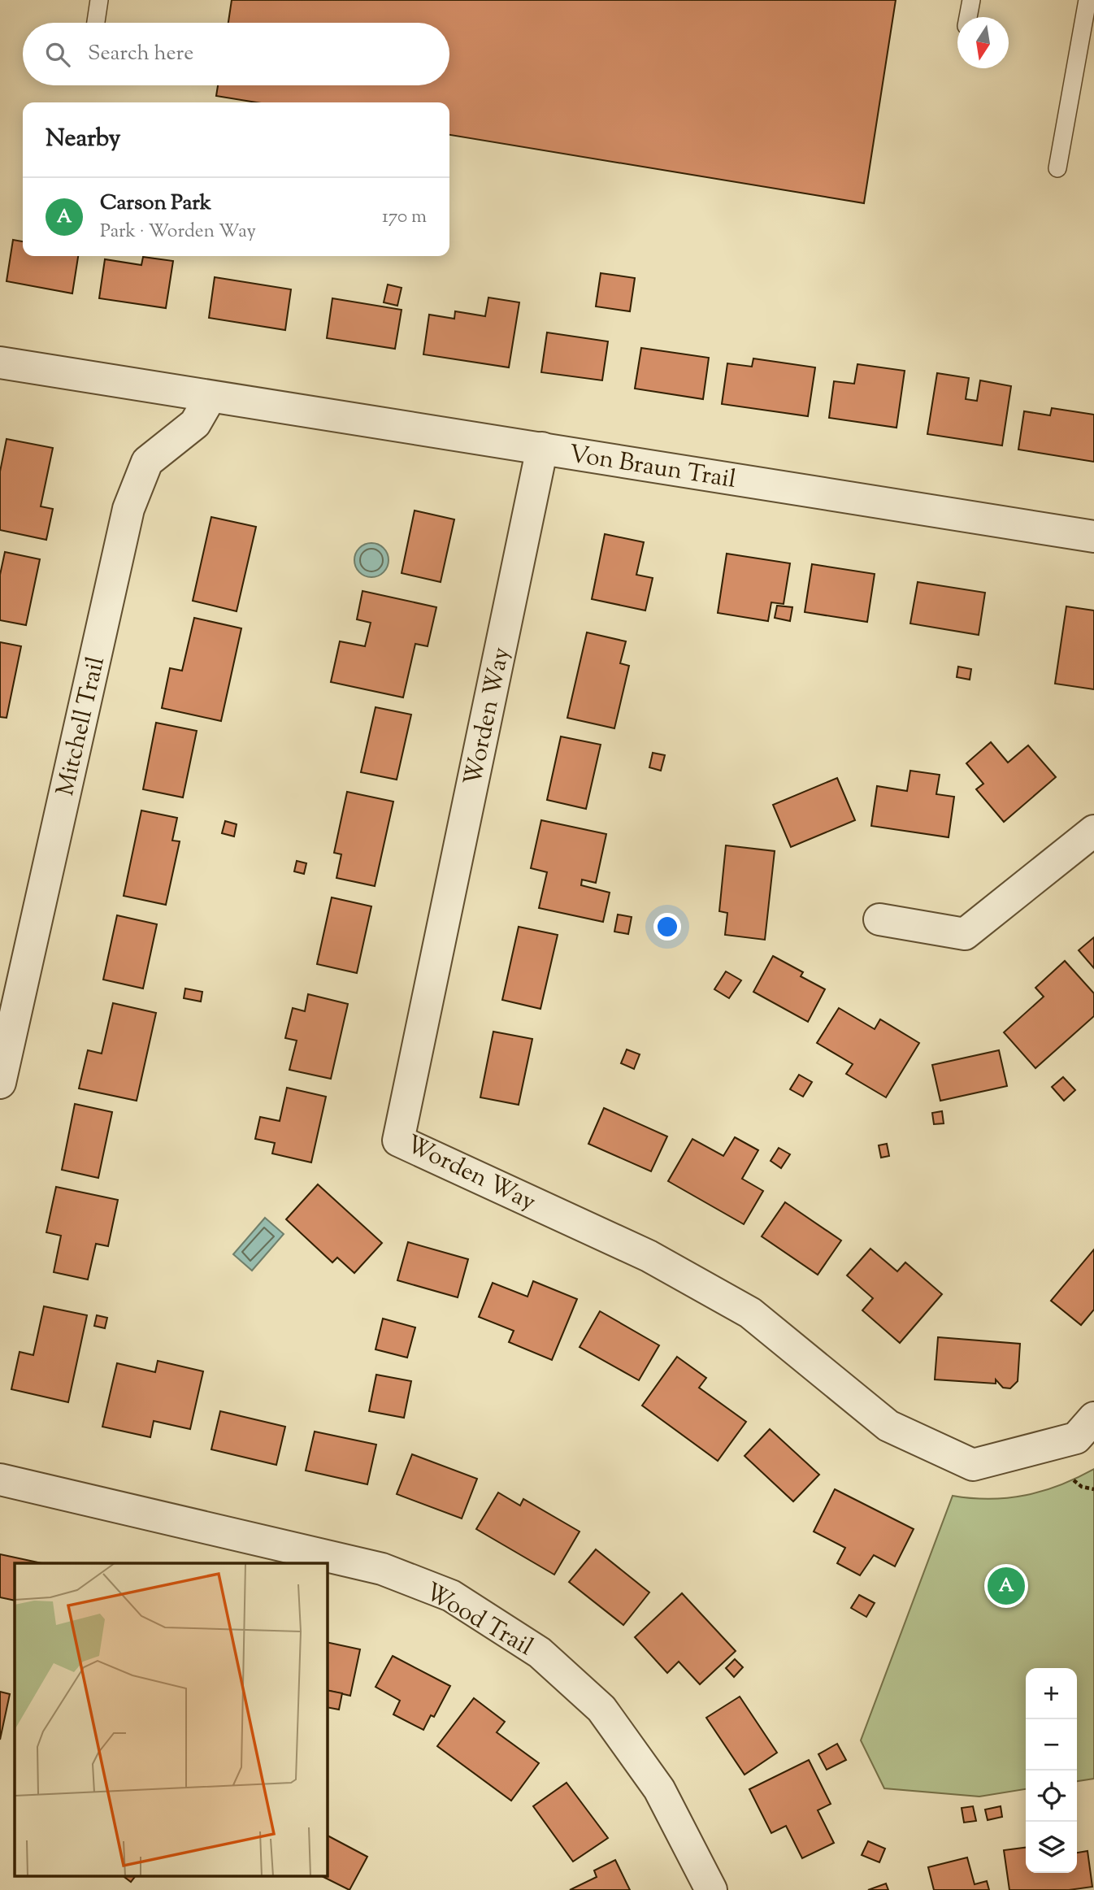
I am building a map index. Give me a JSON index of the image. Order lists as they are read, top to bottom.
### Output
{
  "streets": {
    "street": [
      "Von Braun Trail",
      "Worden Way",
      "Mitchell Trail",
      "Wood Trail"
    ]
  },
  "crossings": [
    ["Von Braun Trail", "Worden Way"],
    ["Von Braun Trail", "Mitchell Trail"]
  ],
  "north": "bottom",
  "page": {
    "search": "Search here",
    "heading": "Nearby",
    "list": [
      {
        "mark": "A",
        "name": "Carson Park",
        "note": "Park · Worden Way",
        "value": "170 m"
      }
    ],
    "pins": "A",
    "map_buttons": ["+", "−"]
  }
}
